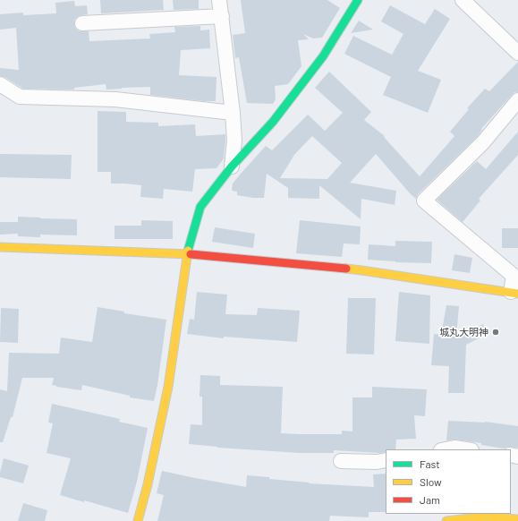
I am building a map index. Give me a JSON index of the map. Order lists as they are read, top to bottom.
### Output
{
  "places": ["城丸大明神"],
  "legend": ["Fast", "Slow", "Jam"]
}
